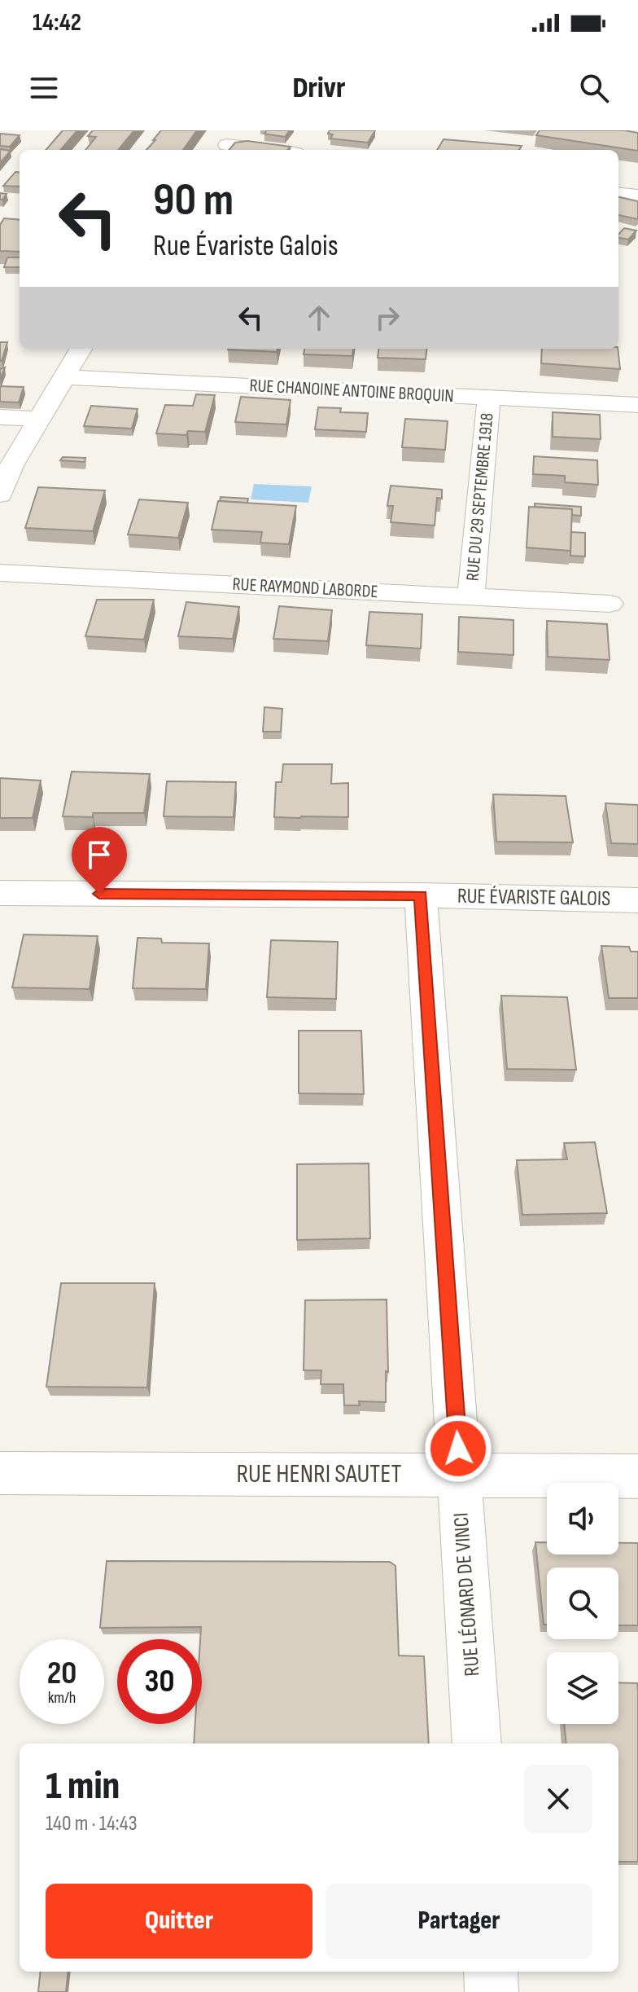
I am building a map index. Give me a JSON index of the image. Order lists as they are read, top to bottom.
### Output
{
  "streets": {
    "street": [
      "RUE CHANOINE ANTOINE BROQUIN",
      "RUE DU 29 SEPTEMBRE 1918",
      "RUE RAYMOND LABORDE",
      "RUE ÉVARISTE GALOIS",
      "RUE HENRI SAUTET",
      "RUE LÉONARD DE VINCI"
    ]
  },
  "crossings": [
    ["RUE CHANOINE ANTOINE BROQUIN", "RUE DU 29 SEPTEMBRE 1918"],
    ["RUE DU 29 SEPTEMBRE 1918", "RUE RAYMOND LABORDE"],
    ["RUE ÉVARISTE GALOIS", "RUE LÉONARD DE VINCI"],
    ["RUE HENRI SAUTET", "RUE LÉONARD DE VINCI"]
  ],
  "page": {
    "status": "14:42",
    "header": "Drivr",
    "turn": ["90 m", "Rue Évariste Galois"],
    "speed": "20 km/h",
    "limit": "30",
    "heading": ["1 min", "140 m · 14:43"],
    "buttons": ["Quitter", "Partager"]
  }
}
